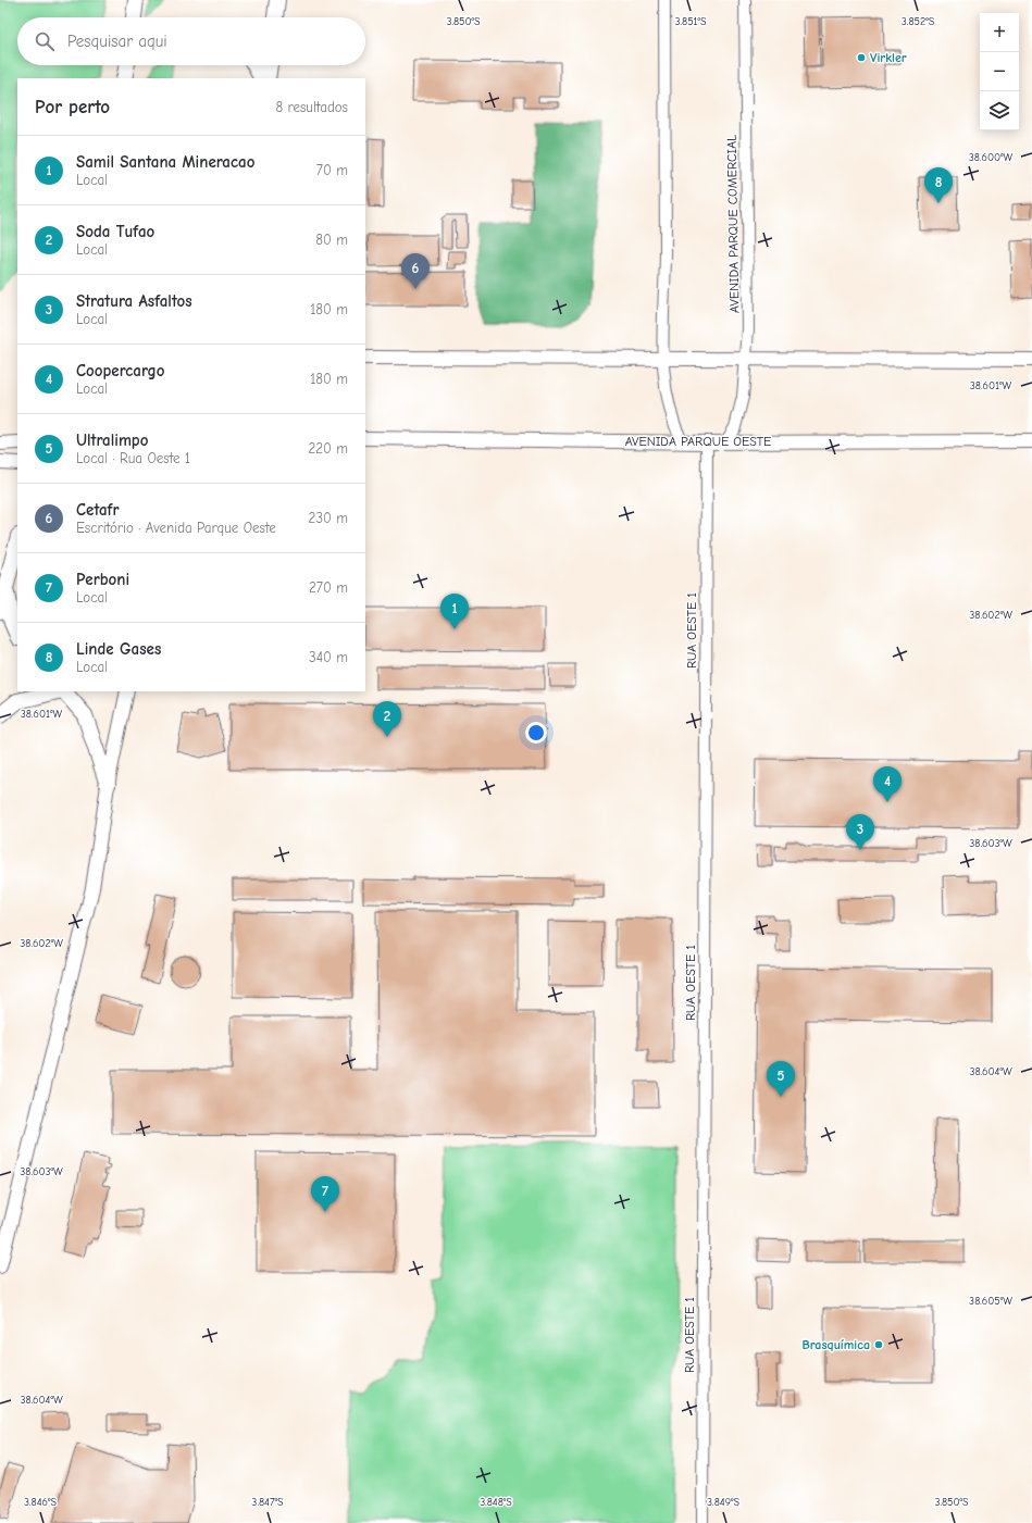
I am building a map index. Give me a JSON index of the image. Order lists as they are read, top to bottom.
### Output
{
  "streets": {
    "street": ["AVENIDA PARQUE COMERCIAL", "AVENIDA PARQUE OESTE", "RUA OESTE 1"]
  },
  "crossings": [
    ["AVENIDA PARQUE COMERCIAL", "AVENIDA PARQUE OESTE"],
    ["AVENIDA PARQUE OESTE", "RUA OESTE 1"]
  ],
  "places": ["Virkler", "Brasquímica"],
  "page": {
    "map_buttons": ["+", "−"],
    "search": "Pesquisar aqui",
    "heading": ["Por perto", "8 resultados"],
    "list": [
      {
        "mark": "1",
        "name": "Samil Santana Mineracao",
        "note": "Local",
        "value": "70 m"
      },
      {
        "mark": "2",
        "name": "Soda Tufao",
        "note": "Local",
        "value": "80 m"
      },
      {
        "mark": "3",
        "name": "Stratura Asfaltos",
        "note": "Local",
        "value": "180 m"
      },
      {
        "mark": "4",
        "name": "Coopercargo",
        "note": "Local",
        "value": "180 m"
      },
      {
        "mark": "5",
        "name": "Ultralimpo",
        "note": "Local · Rua Oeste 1",
        "value": "220 m"
      },
      {
        "mark": "6",
        "name": "Cetafr",
        "note": "Escritório · Avenida Parque Oeste",
        "value": "230 m"
      },
      {
        "mark": "7",
        "name": "Perboni",
        "note": "Local",
        "value": "270 m"
      },
      {
        "mark": "8",
        "name": "Linde Gases",
        "note": "Local",
        "value": "340 m"
      }
    ],
    "pins": [
      "8",
      "6",
      "1",
      "2",
      "4",
      "3",
      "5",
      "7"
    ]
  },
  "coordinates": [
    "3.850°S",
    "3.851°S",
    "3.852°S",
    "38.600°W",
    "38.601°W",
    "38.602°W",
    "38.603°W",
    "38.604°W",
    "38.605°W",
    "3.846°S",
    "3.847°S",
    "3.848°S",
    "3.849°S"
  ]
}
